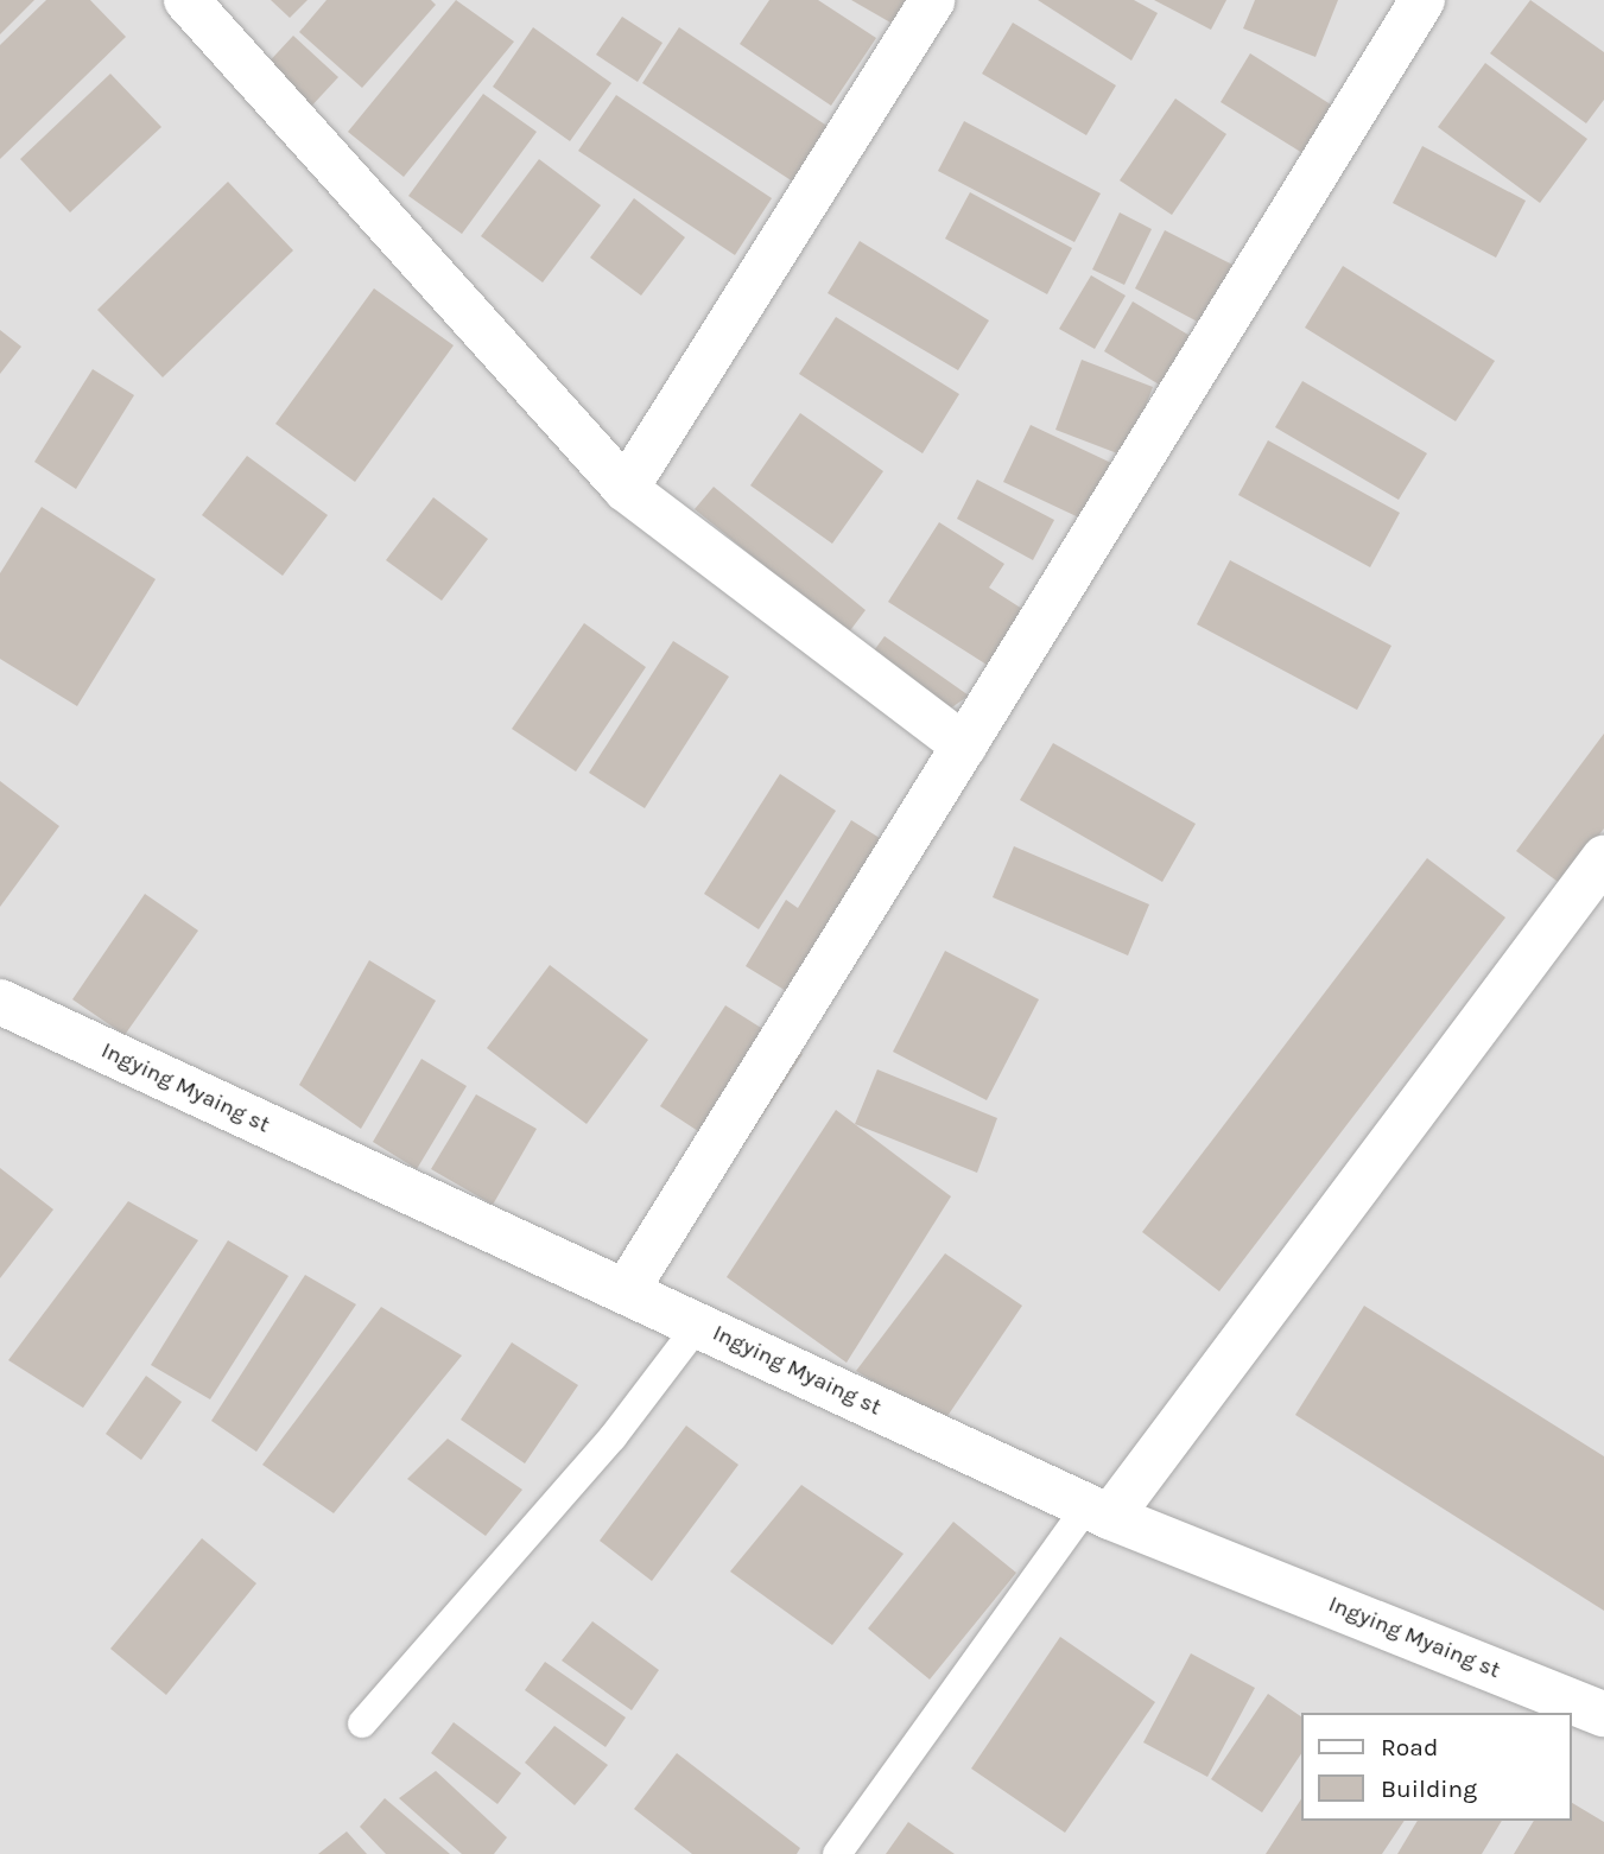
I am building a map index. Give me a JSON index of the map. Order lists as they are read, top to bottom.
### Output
{
  "streets": {
    "street": ["Ingying Myaing st"]
  },
  "legend": ["Road", "Building"]
}
